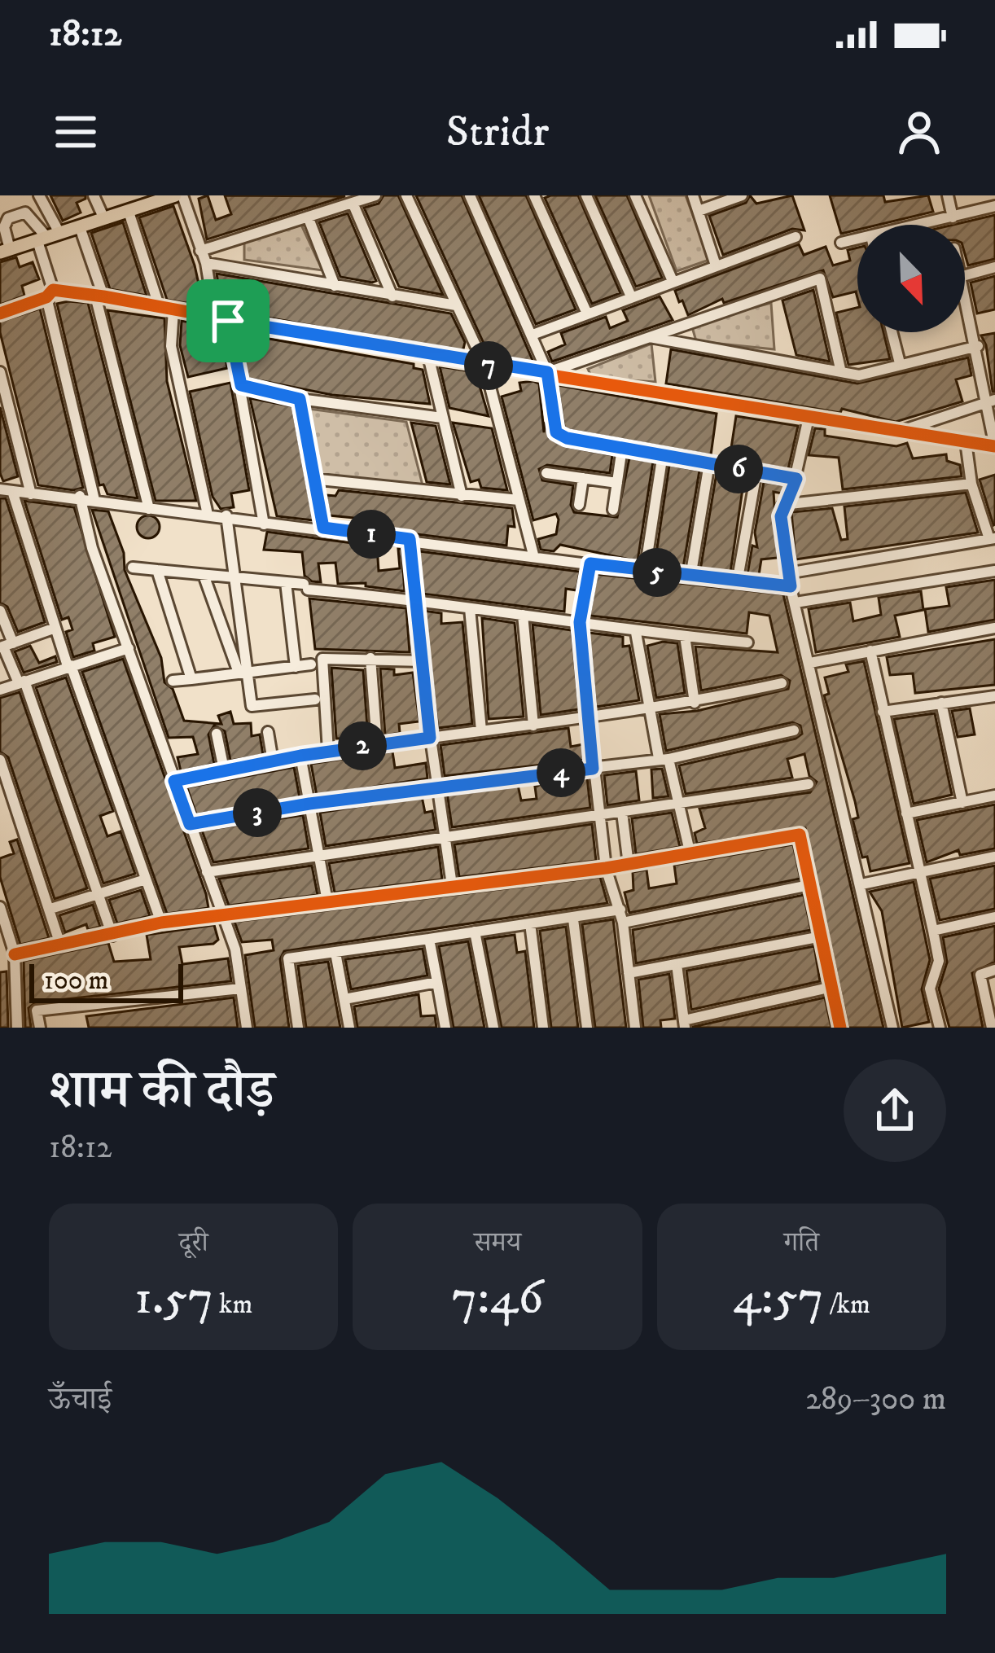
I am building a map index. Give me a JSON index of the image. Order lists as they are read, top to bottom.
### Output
{
  "scale_bar": "100 m",
  "north": "bottom right",
  "page": {
    "status": "18:12",
    "header": "Stridr",
    "pins": [
      "7",
      "6",
      "1",
      "5",
      "2",
      "4",
      "3"
    ],
    "scale": "100 m",
    "heading": ["शाम की दौड़", "18:12"],
    "stats": [
      ["दूरी", "1.57 km"],
      ["समय", "7:46"],
      ["गति", "4:57 /km"]
    ],
    "chart": ["ऊँचाई", "289–300 m"]
  }
}
